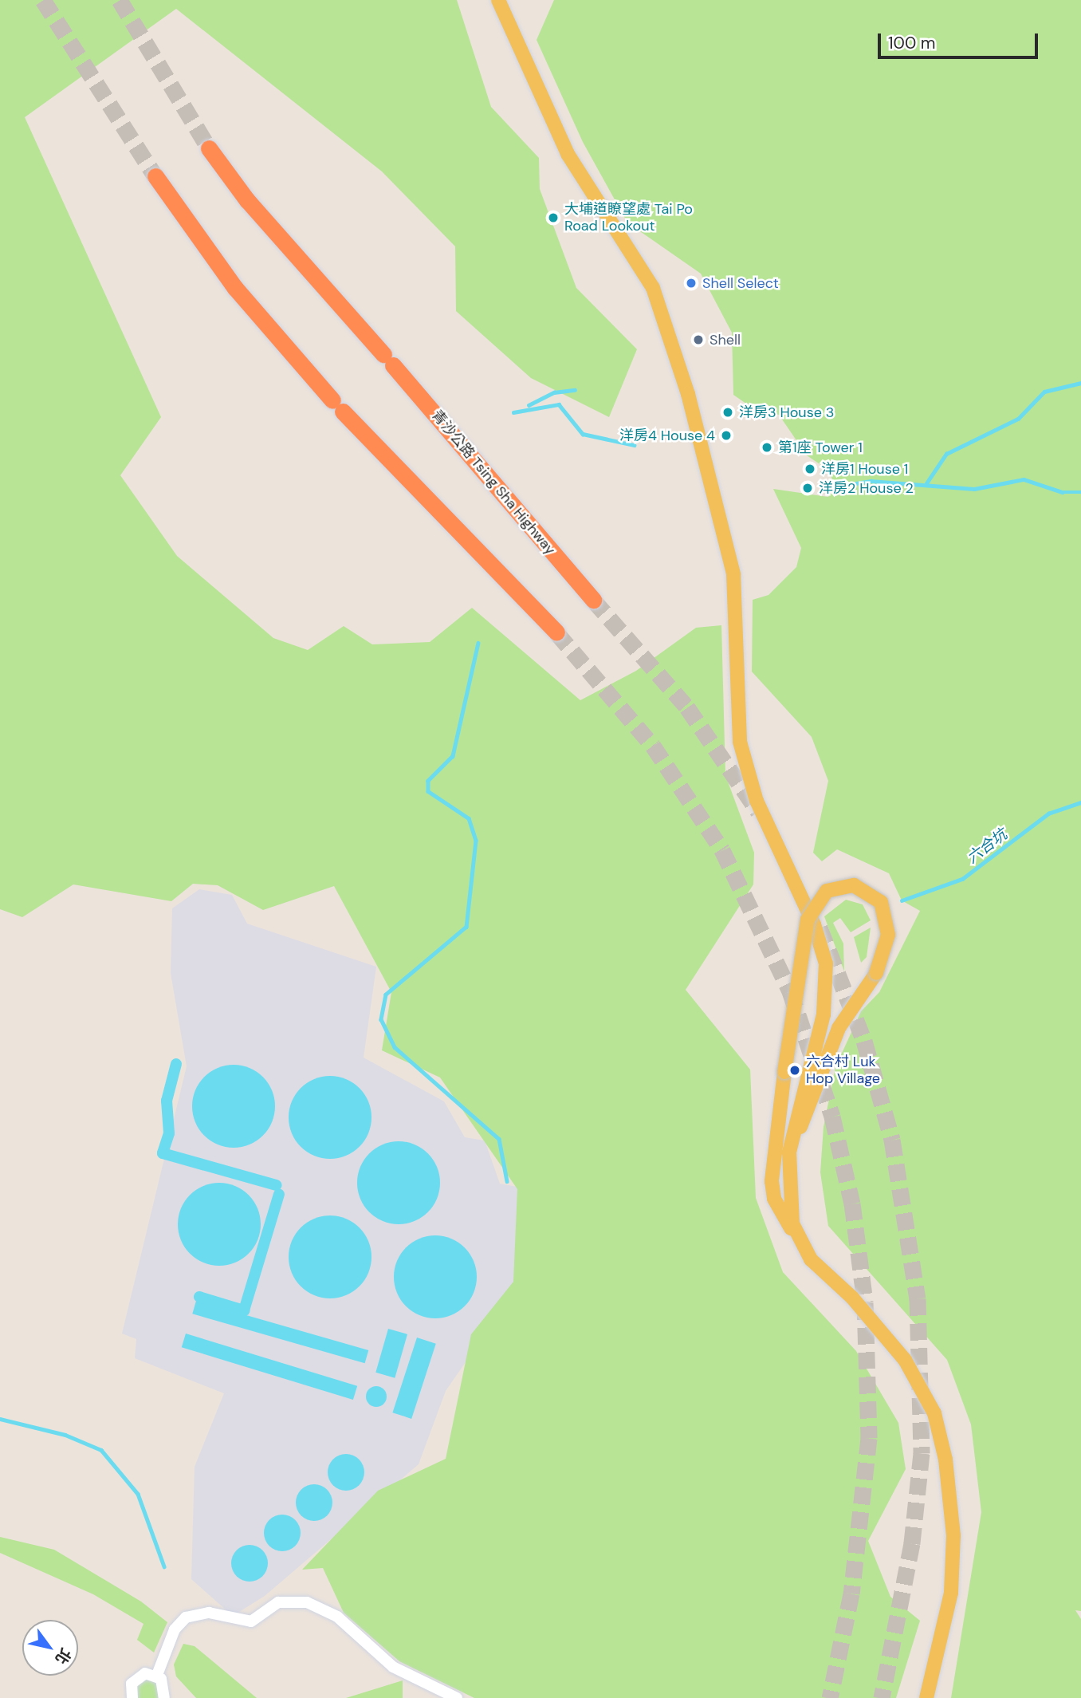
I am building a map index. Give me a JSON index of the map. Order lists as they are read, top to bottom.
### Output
{
  "streets": {
    "highway": ["青沙公路 Tsing Sha Highway"]
  },
  "water": ["六合坑"],
  "places": [
    "大埔道瞭望處 Tai Po Road Lookout",
    "Shell Select",
    "Shell",
    "洋房3 House 3",
    "洋房4 House 4",
    "第1座 Tower 1",
    "洋房1 House 1",
    "洋房2 House 2",
    "六合村 Luk Hop Village"
  ],
  "scale_bar": "100 m",
  "north": "bottom right"
}
